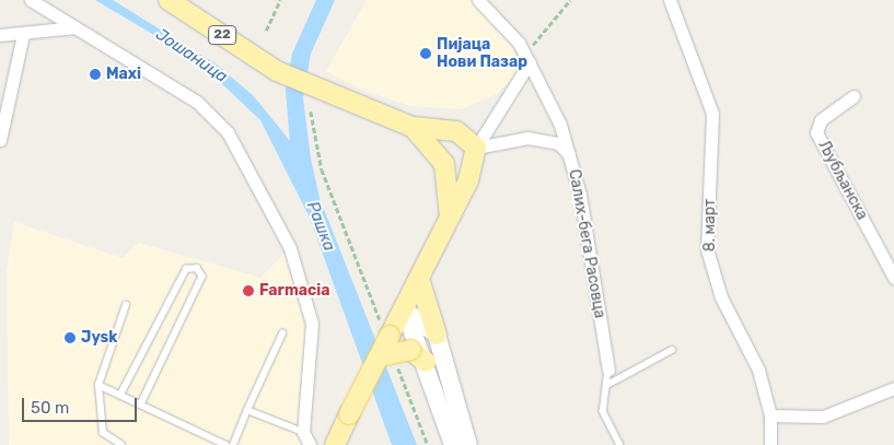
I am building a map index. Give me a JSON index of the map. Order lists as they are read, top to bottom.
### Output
{
  "streets": {
    "main road": ["22"],
    "street": ["Љубљанска", "8. март", "Салих-бега Расовца"]
  },
  "water": ["Јошаница", "Рашка"],
  "places": [
    "Пијаца Нови Пазар",
    "Maxi",
    "Farmacia",
    "Jysk"
  ],
  "scale_bar": "50 m"
}
